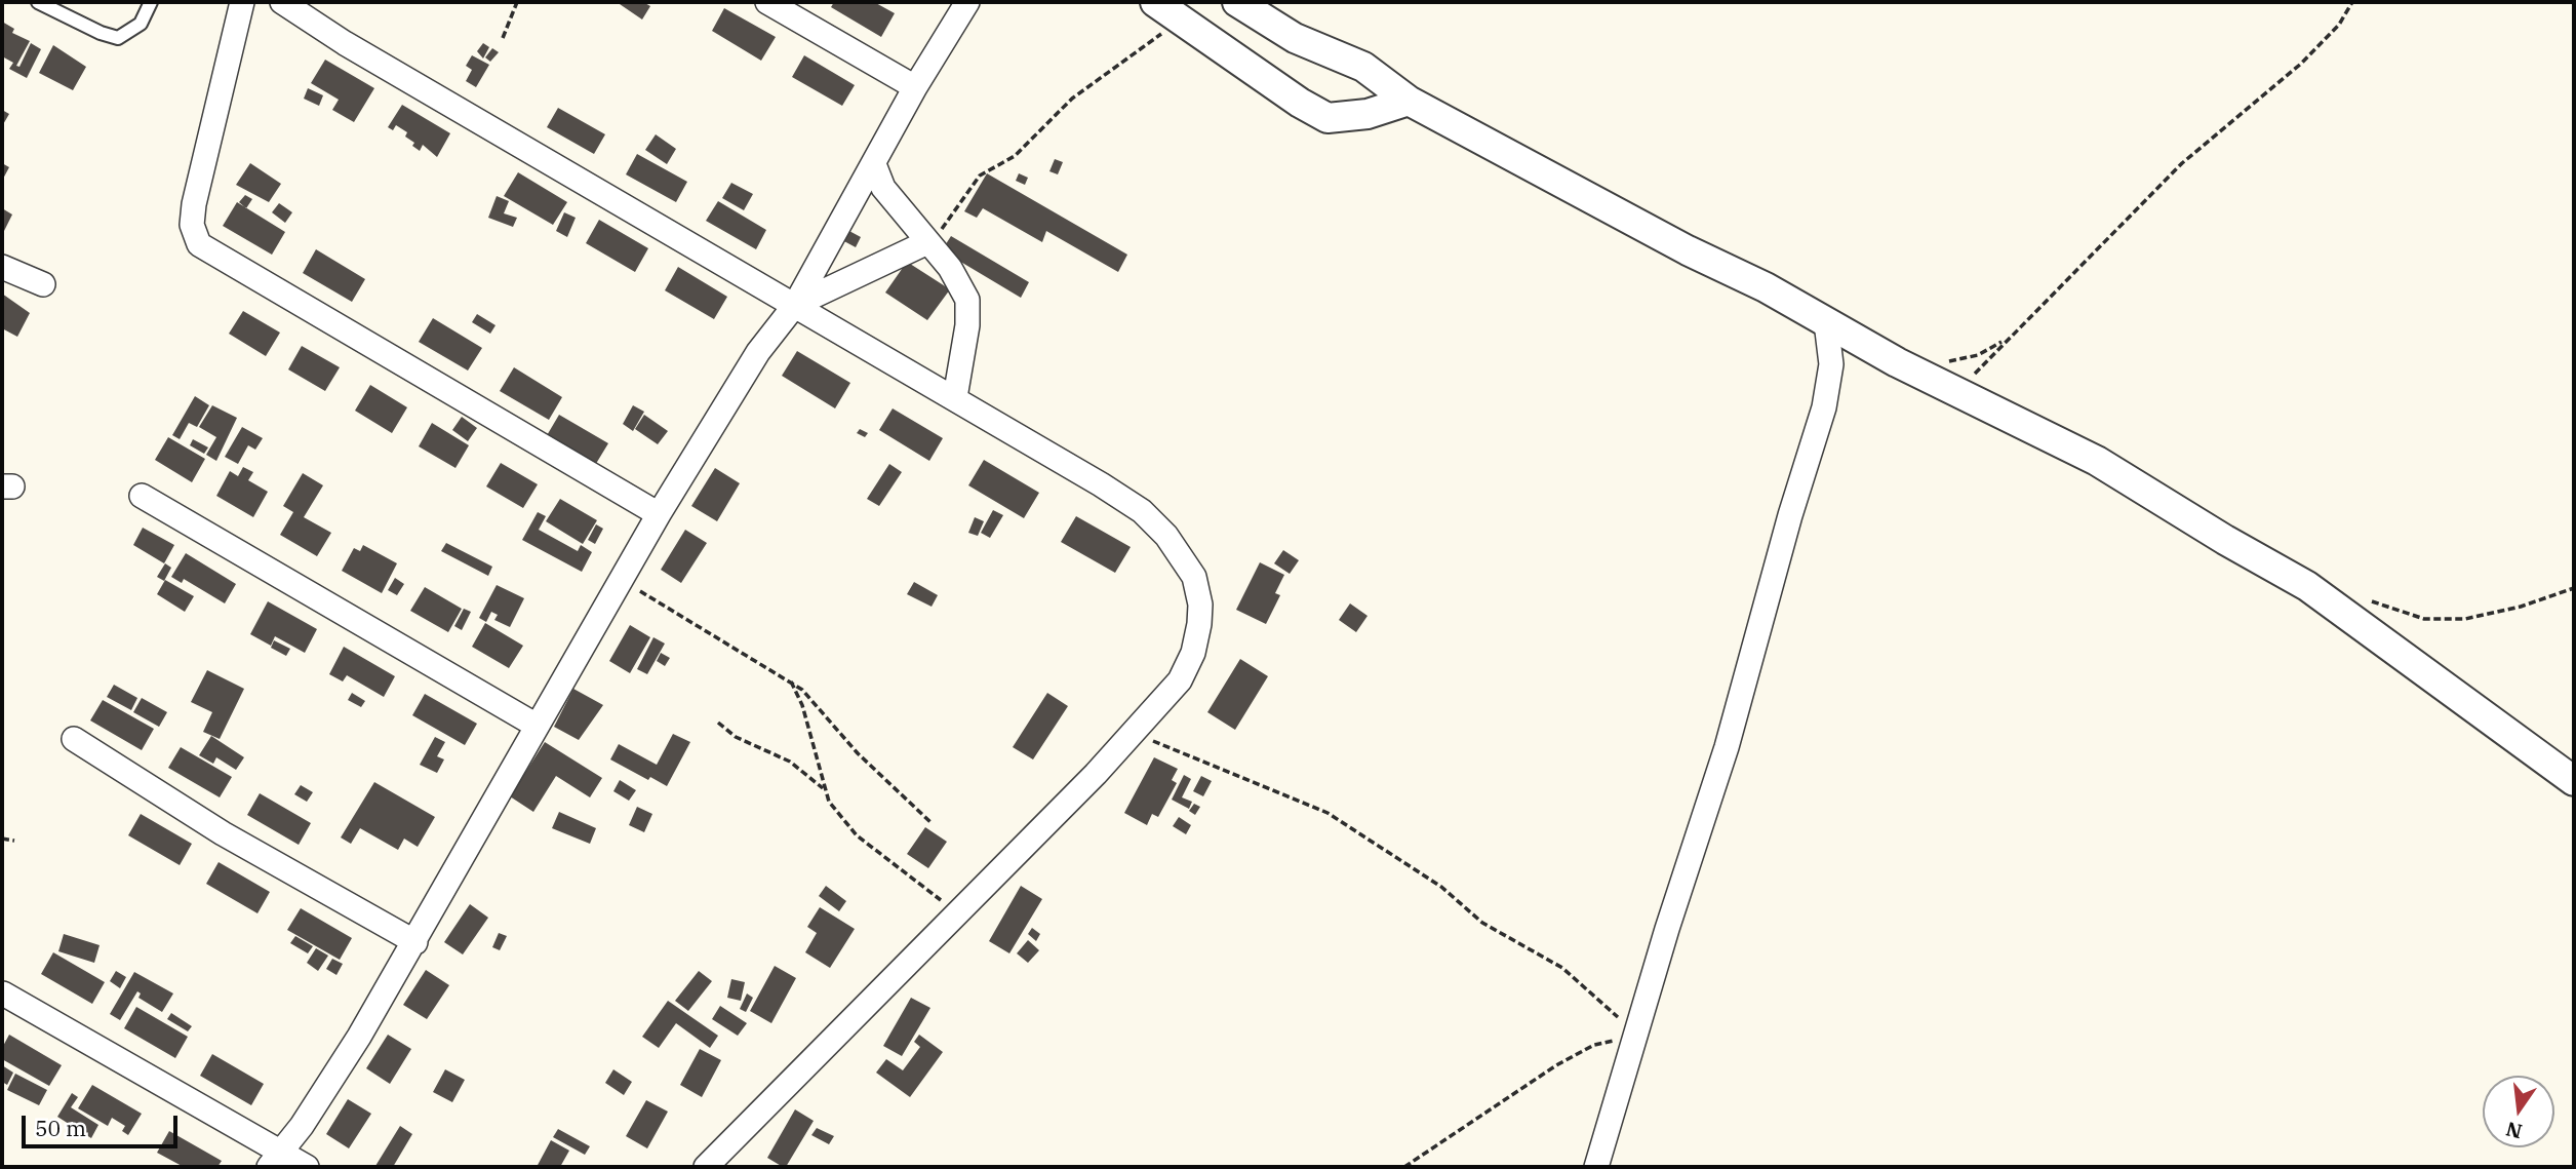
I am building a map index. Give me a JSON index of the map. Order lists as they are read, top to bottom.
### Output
{
  "scale_bar": "50 m",
  "north": "bottom"
}
